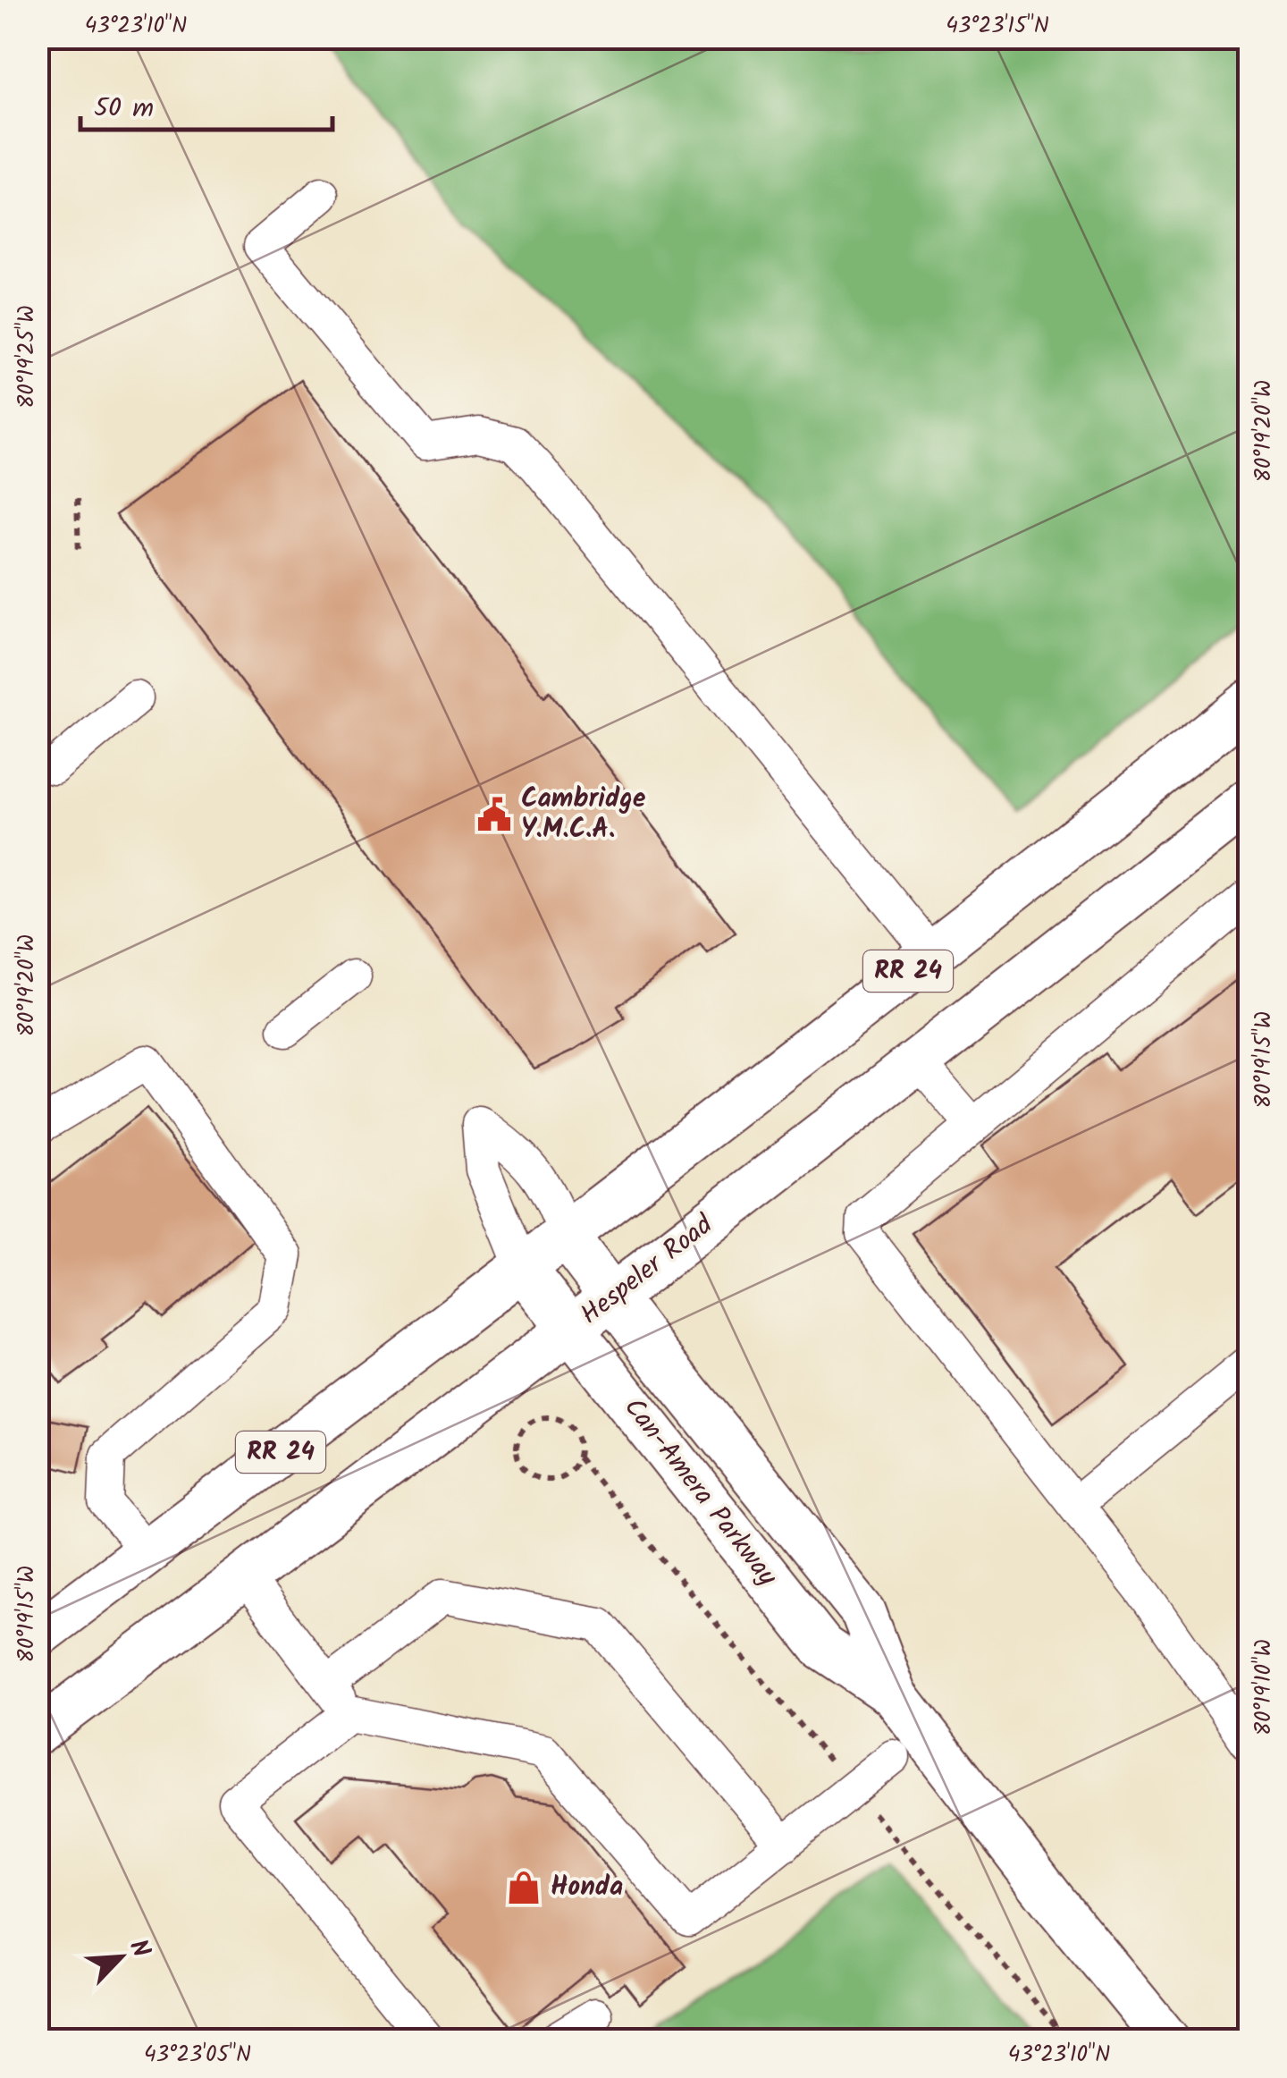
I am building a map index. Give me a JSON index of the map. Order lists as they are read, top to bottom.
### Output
{
  "streets": {
    "main road": ["RR 24", "Hespeler Road", "Can-Amera Parkway"]
  },
  "crossings": [
    ["RR 24", "Can-Amera Parkway"],
    ["Hespeler Road", "Can-Amera Parkway"]
  ],
  "places": {
    "public building": ["Cambridge Y.M.C.A."],
    "shop": ["Honda"]
  },
  "scale_bar": "50 m",
  "north": "top right",
  "coordinates": [
    "43°23'10\"N",
    "43°23'15\"N",
    "80°19'25\"W",
    "80°19'20\"W",
    "80°19'15\"W",
    "80°19'10\"W",
    "43°23'05\"N"
  ]
}
